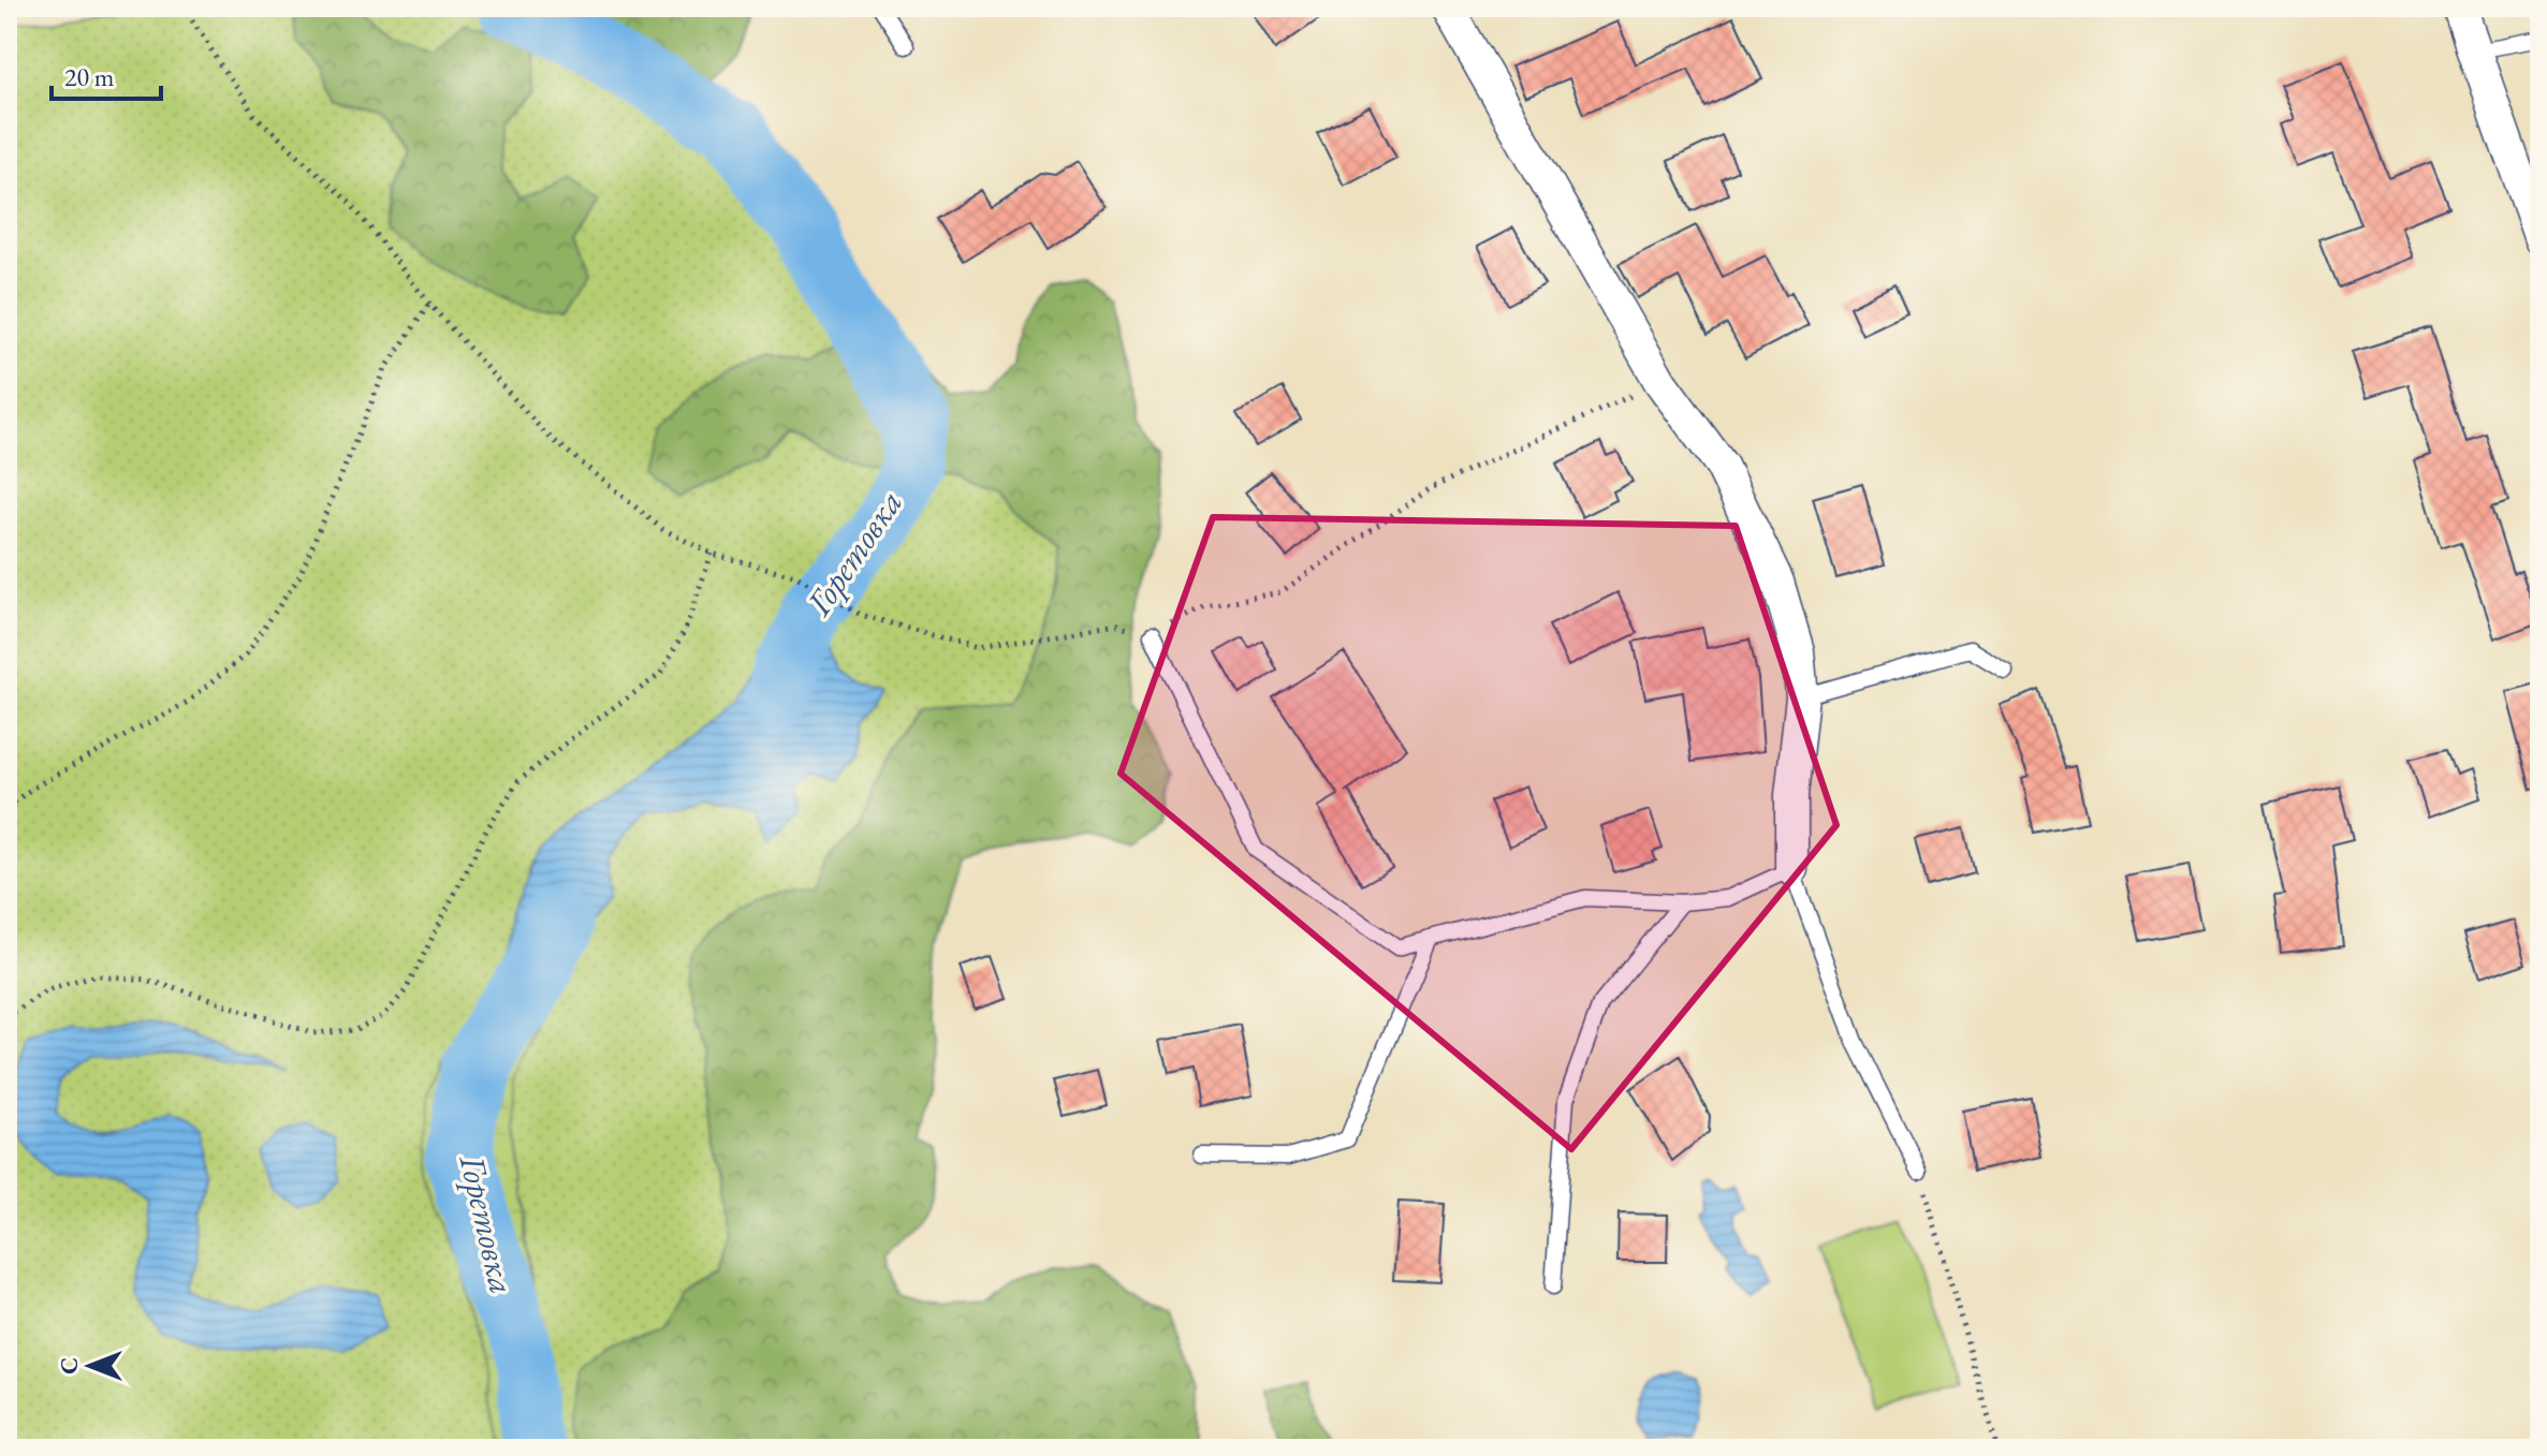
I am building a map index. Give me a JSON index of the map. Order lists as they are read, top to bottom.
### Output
{
  "water": ["Горетовка"],
  "scale_bar": "20 m",
  "north": "left"
}
